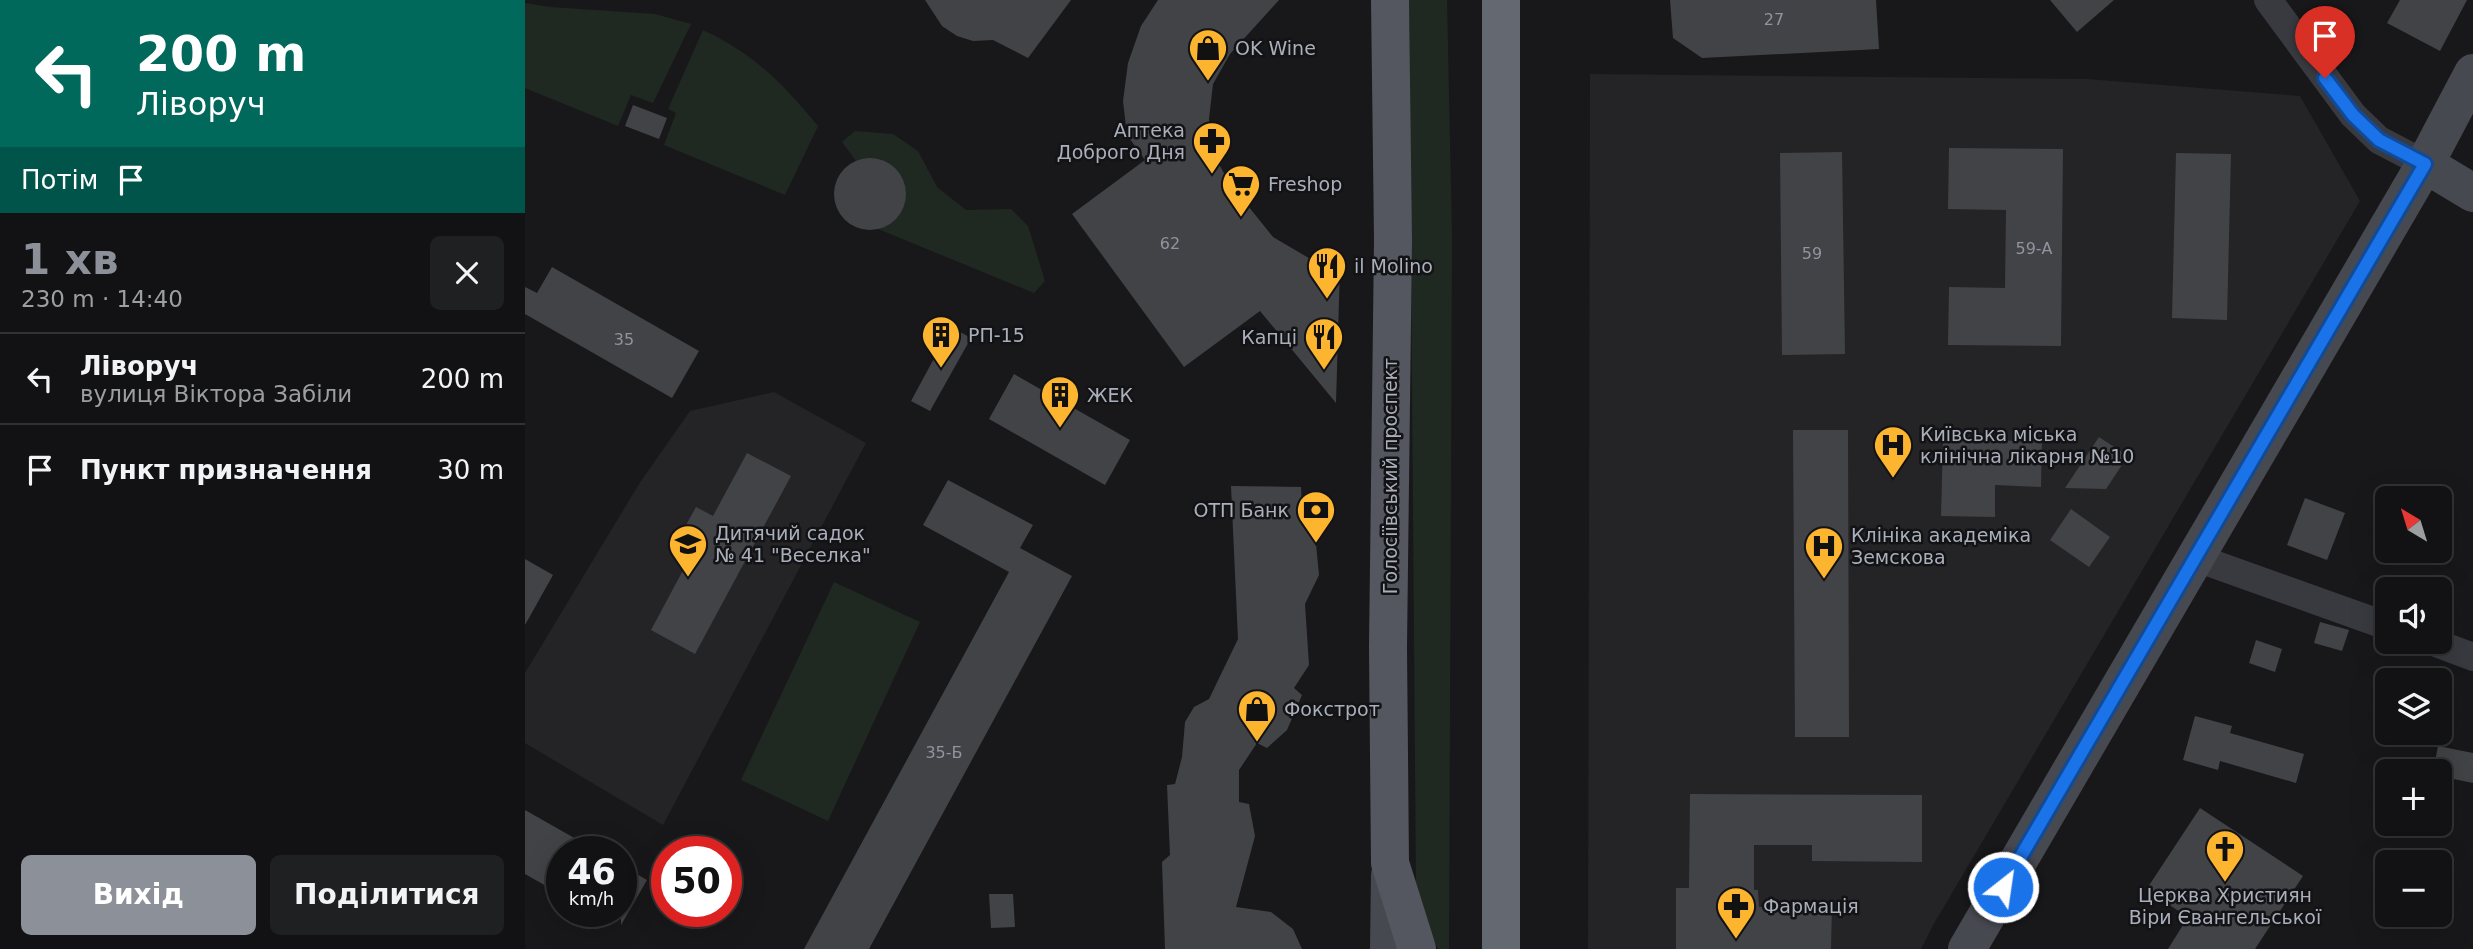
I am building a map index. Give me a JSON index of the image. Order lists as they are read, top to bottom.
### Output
{
  "streets": {
    "main road": ["Голосіївський проспект"]
  },
  "places": {
    "shop": ["OK Wine", "Фокстрот"],
    "pharmacy": ["Аптека Доброго Дня", "Фармація"],
    "supermarket": ["Freshop"],
    "restaurant": ["il Molino", "Капці"],
    "building": ["РП-15", "ЖЕК"],
    "hospital": ["Київська міська клінічна лікарня №10", "Клініка академіка Земскова"],
    "bank": ["ОТП Банк"],
    "school or university": ["Дитячий садок № 41 \"Веселка\""],
    "church": ["Церква Християн Віри Євангельської"]
  },
  "house_numbers": [
    "27",
    "62",
    "59-А",
    "59",
    "35",
    "35-Б"
  ],
  "north": "top left",
  "page": {
    "turn": ["200 m", "Ліворуч"],
    "then": "Потім",
    "heading": ["1 хв", "230 m · 14:40"],
    "list": [
      {
        "name": "Ліворуч",
        "note": "вулиця Віктора Забіли",
        "value": "200 m"
      },
      {
        "name": "Пункт призначення",
        "value": "30 m"
      }
    ],
    "map_buttons": ["+", "−"],
    "speed": "46 km/h",
    "limit": "50",
    "buttons": ["Вихід", "Поділитися"]
  }
}
